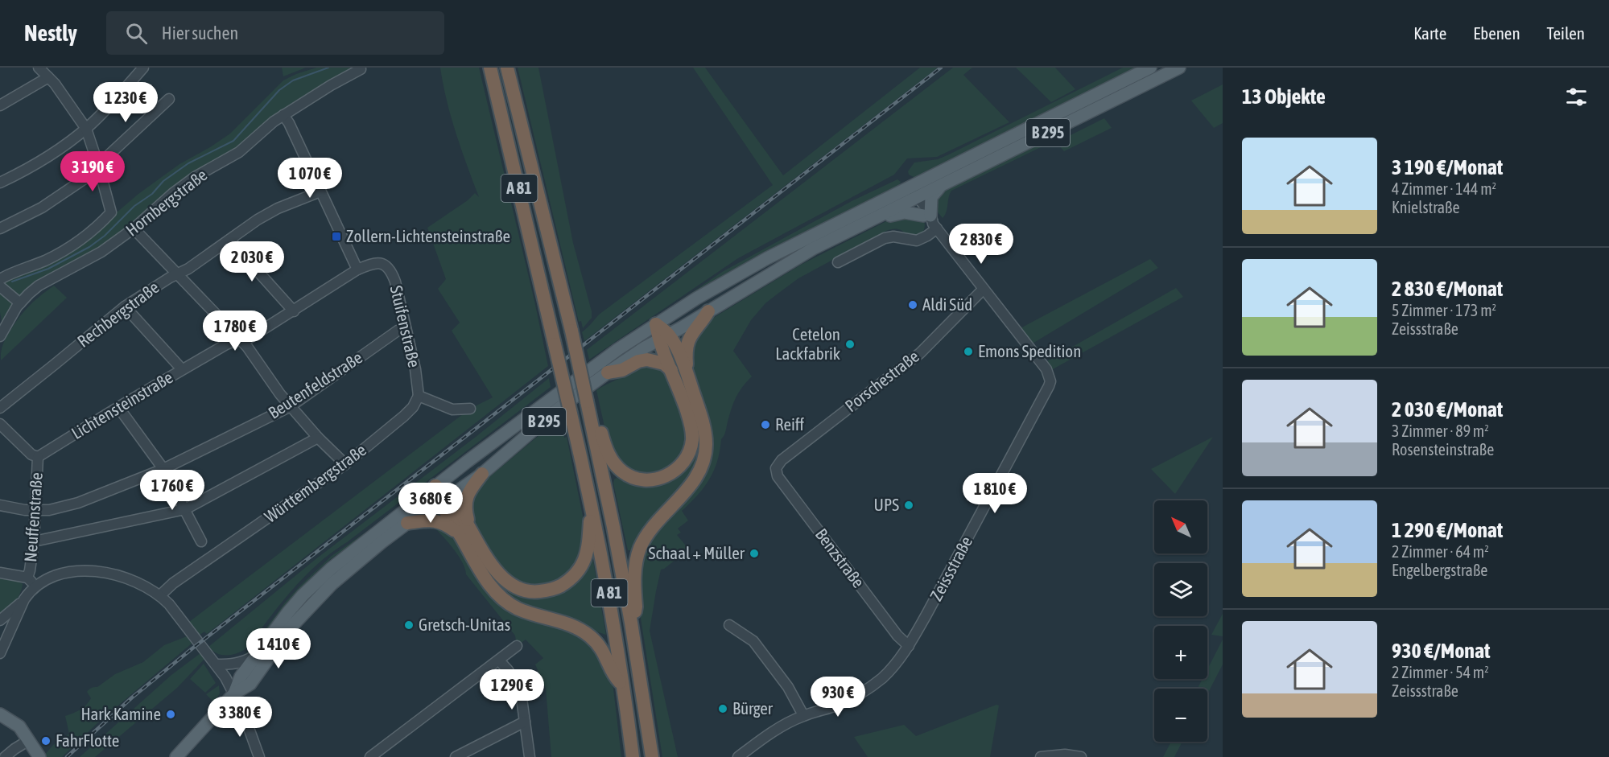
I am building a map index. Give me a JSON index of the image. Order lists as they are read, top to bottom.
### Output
{
  "streets": {
    "highway": ["A 81"],
    "main road": ["B 295"],
    "street": [
      "Hornbergstraße",
      "Rechbergstraße",
      "Stuifenstraße",
      "Porschestraße",
      "Beutenfeldstraße",
      "Lichtensteinstraße",
      "Württembergstraße",
      "Neuffenstraße",
      "Benzstraße",
      "Zeissstraße"
    ]
  },
  "crossings": [
    ["B 295", "A 81"],
    ["B 295", "Zeissstraße"],
    ["Stuifenstraße", "Beutenfeldstraße"],
    ["Stuifenstraße", "Lichtensteinstraße"],
    ["Stuifenstraße", "Württembergstraße"],
    ["Porschestraße", "Benzstraße"],
    ["Porschestraße", "Zeissstraße"],
    ["Beutenfeldstraße", "Neuffenstraße"],
    ["Lichtensteinstraße", "Neuffenstraße"],
    ["Benzstraße", "Zeissstraße"]
  ],
  "places": {
    "transit": ["Zollern-Lichtensteinstraße"],
    "other": [
      "Aldi Süd",
      "Cetelon Lackfabrik",
      "Emons Spedition",
      "Reiff",
      "UPS",
      "Schaal + Müller",
      "Gretsch-Unitas",
      "Bürger",
      "Hark Kamine",
      "FahrFlotte"
    ]
  },
  "north": "top left",
  "page": {
    "header": "Nestly",
    "search": "Hier suchen",
    "nav": ["Karte", "Ebenen", "Teilen"],
    "heading": "13 Objekte",
    "price": [
      "1 230 €",
      "3 190 €",
      "1 070 €",
      "2 830 €",
      "2 030 €",
      "1 780 €",
      "1 760 €",
      "1 810 €",
      "3 680 €",
      "1 410 €",
      "1 290 €",
      "930 €",
      "3 380 €"
    ],
    "list": [
      {
        "name": "3 190 €/Monat",
        "note": "4 Zimmer · 144 m² · Knielstraße"
      },
      {
        "name": "2 830 €/Monat",
        "note": "5 Zimmer · 173 m² · Zeissstraße"
      },
      {
        "name": "2 030 €/Monat",
        "note": "3 Zimmer · 89 m² · Rosensteinstraße"
      },
      {
        "name": "1 290 €/Monat",
        "note": "2 Zimmer · 64 m² · Engelbergstraße"
      },
      {
        "name": "930 €/Monat",
        "note": "2 Zimmer · 54 m² · Zeissstraße"
      }
    ],
    "map_buttons": ["+", "−"]
  }
}
